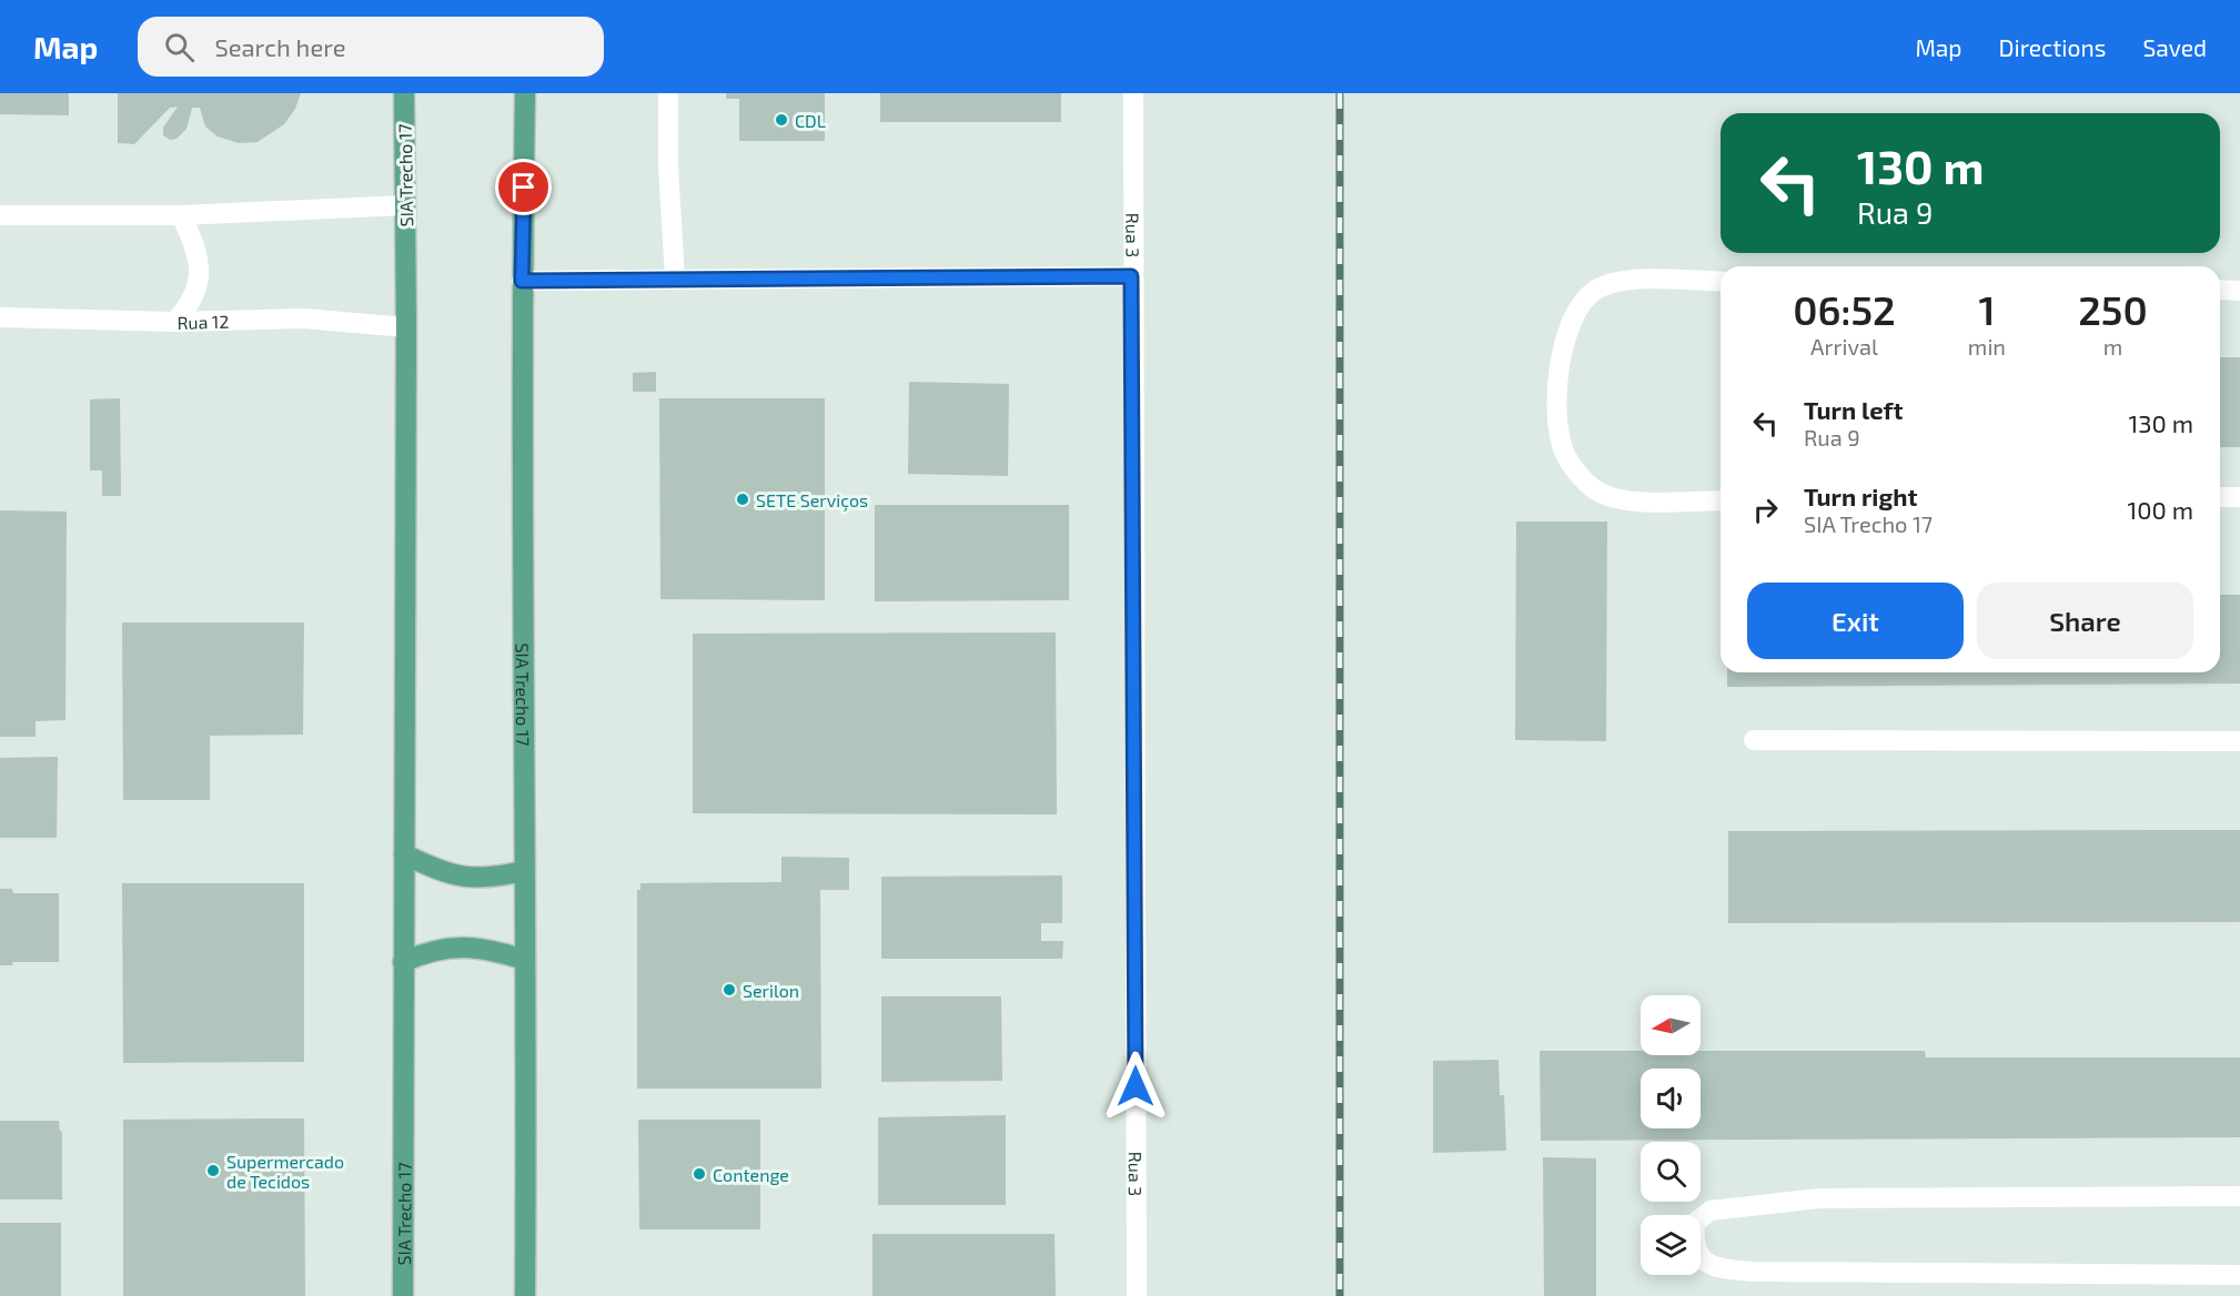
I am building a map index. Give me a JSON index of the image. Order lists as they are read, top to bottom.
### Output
{
  "streets": {
    "main road": ["SIA Trecho 17"],
    "street": ["Rua 3", "Rua 12"]
  },
  "crossings": [
    ["SIA Trecho 17", "Rua 12"]
  ],
  "places": [
    "CDL",
    "SETE Serviços",
    "Serilon",
    "Supermercado de Tecidos",
    "Contenge"
  ],
  "north": "left",
  "page": {
    "header": "Map",
    "search": "Search here",
    "nav": ["Map", "Directions", "Saved"],
    "turn": ["130 m", "Rua 9"],
    "eta": [
      "06:52",
      "Arrival",
      "1",
      "min",
      "250",
      "m"
    ],
    "list": [
      {
        "name": "Turn left",
        "note": "Rua 9",
        "value": "130 m"
      },
      {
        "name": "Turn right",
        "note": "SIA Trecho 17",
        "value": "100 m"
      }
    ],
    "buttons": ["Exit", "Share"]
  }
}
